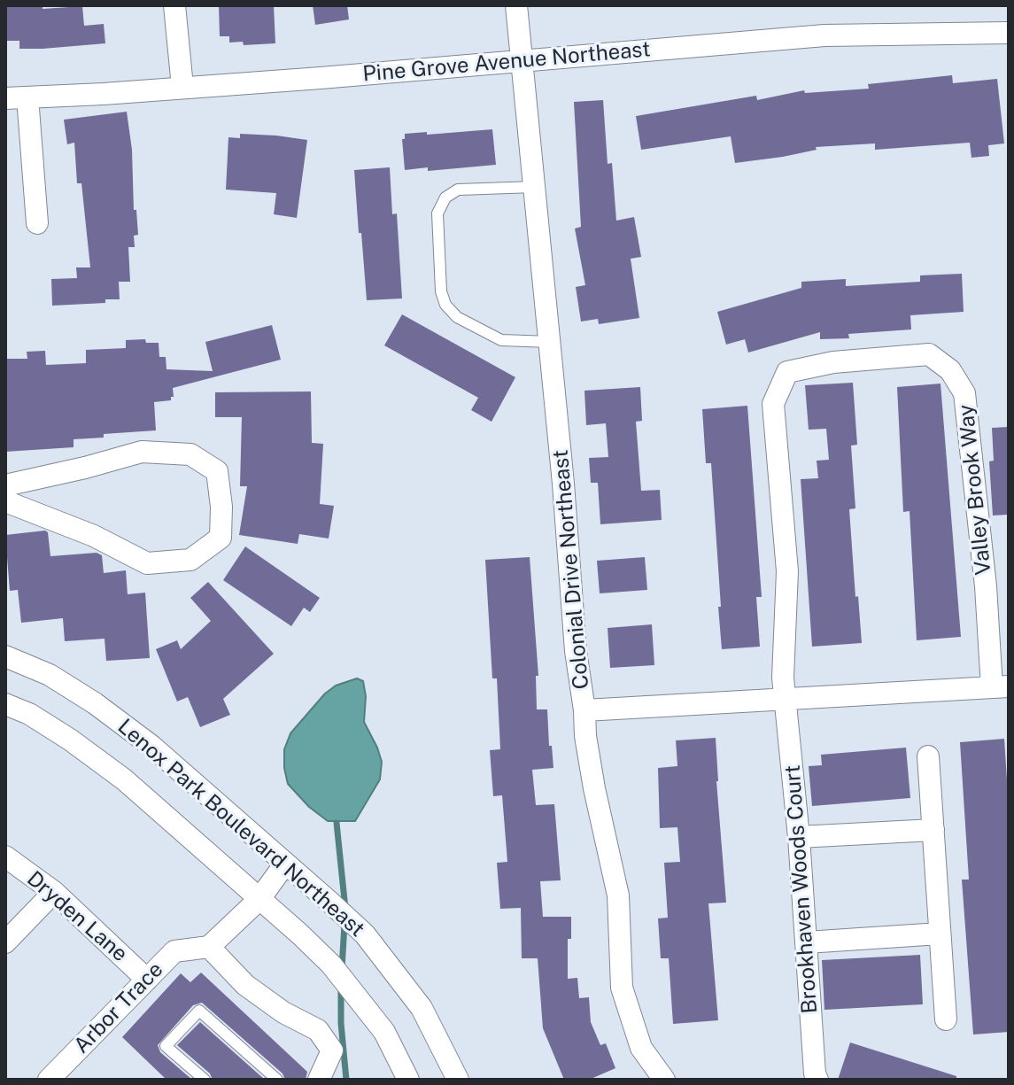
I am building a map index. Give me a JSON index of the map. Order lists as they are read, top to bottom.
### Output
{
  "streets": {
    "street": [
      "Pine Grove Avenue Northeast",
      "Valley Brook Way",
      "Colonial Drive Northeast",
      "Lenox Park Boulevard Northeast",
      "Brookhaven Woods Court",
      "Dryden Lane",
      "Arbor Trace"
    ]
  },
  "crossings": [
    ["Pine Grove Avenue Northeast", "Colonial Drive Northeast"],
    ["Valley Brook Way", "Colonial Drive Northeast"],
    ["Valley Brook Way", "Brookhaven Woods Court"],
    ["Colonial Drive Northeast", "Brookhaven Woods Court"],
    ["Dryden Lane", "Arbor Trace"]
  ]
}
